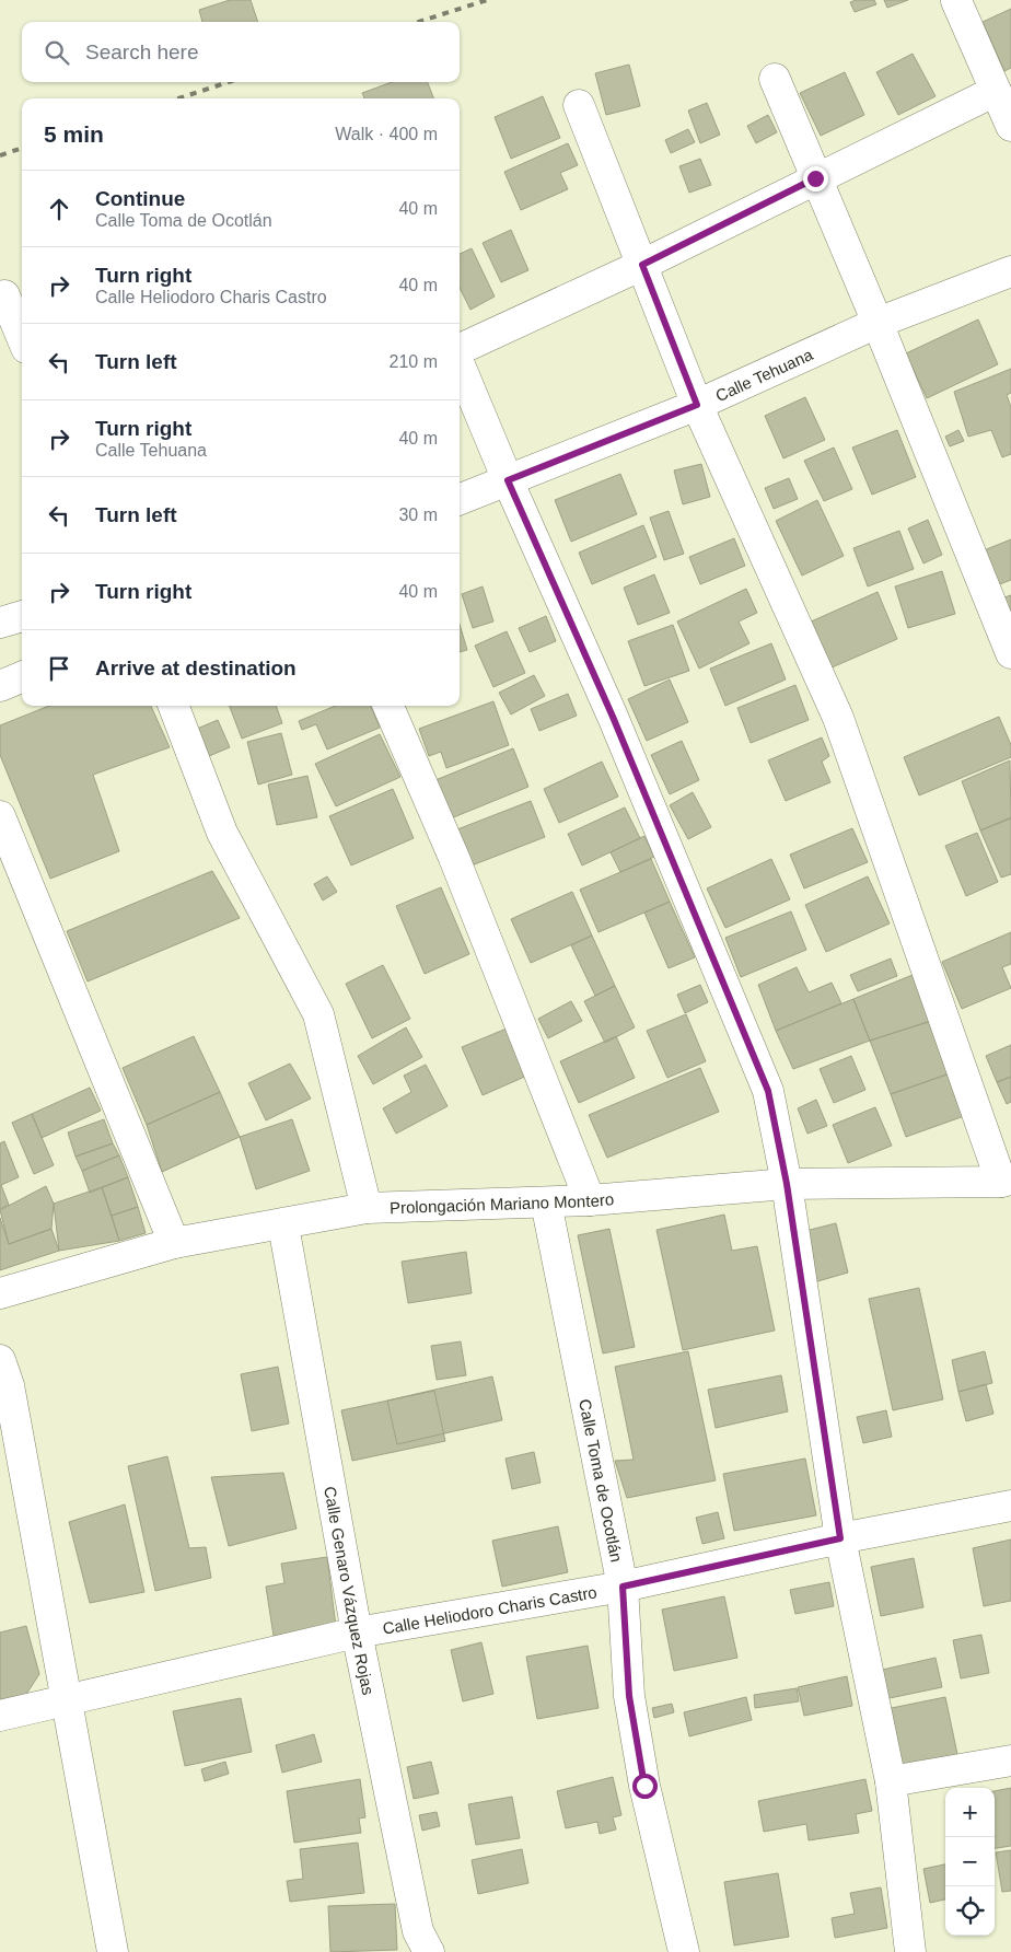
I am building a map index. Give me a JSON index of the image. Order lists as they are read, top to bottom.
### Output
{
  "streets": {
    "street": [
      "Calle Tehuana",
      "Prolongación Mariano Montero",
      "Calle Toma de Ocotlán",
      "Calle Genaro Vázquez Rojas",
      "Calle Heliodoro Charis Castro"
    ]
  },
  "crossings": [
    ["Prolongación Mariano Montero", "Calle Toma de Ocotlán"],
    ["Prolongación Mariano Montero", "Calle Genaro Vázquez Rojas"],
    ["Calle Toma de Ocotlán", "Calle Heliodoro Charis Castro"],
    ["Calle Genaro Vázquez Rojas", "Calle Heliodoro Charis Castro"]
  ],
  "page": {
    "search": "Search here",
    "heading": ["5 min", "Walk · 400 m"],
    "list": [
      ["Continue", "Calle Toma de Ocotlán", "40 m"],
      ["Turn right", "Calle Heliodoro Charis Castro", "40 m"],
      ["Turn left", "210 m"],
      ["Turn right", "Calle Tehuana", "40 m"],
      ["Turn left", "30 m"],
      ["Turn right", "40 m"],
      "Arrive at destination"
    ],
    "map_buttons": ["+", "−"]
  }
}
